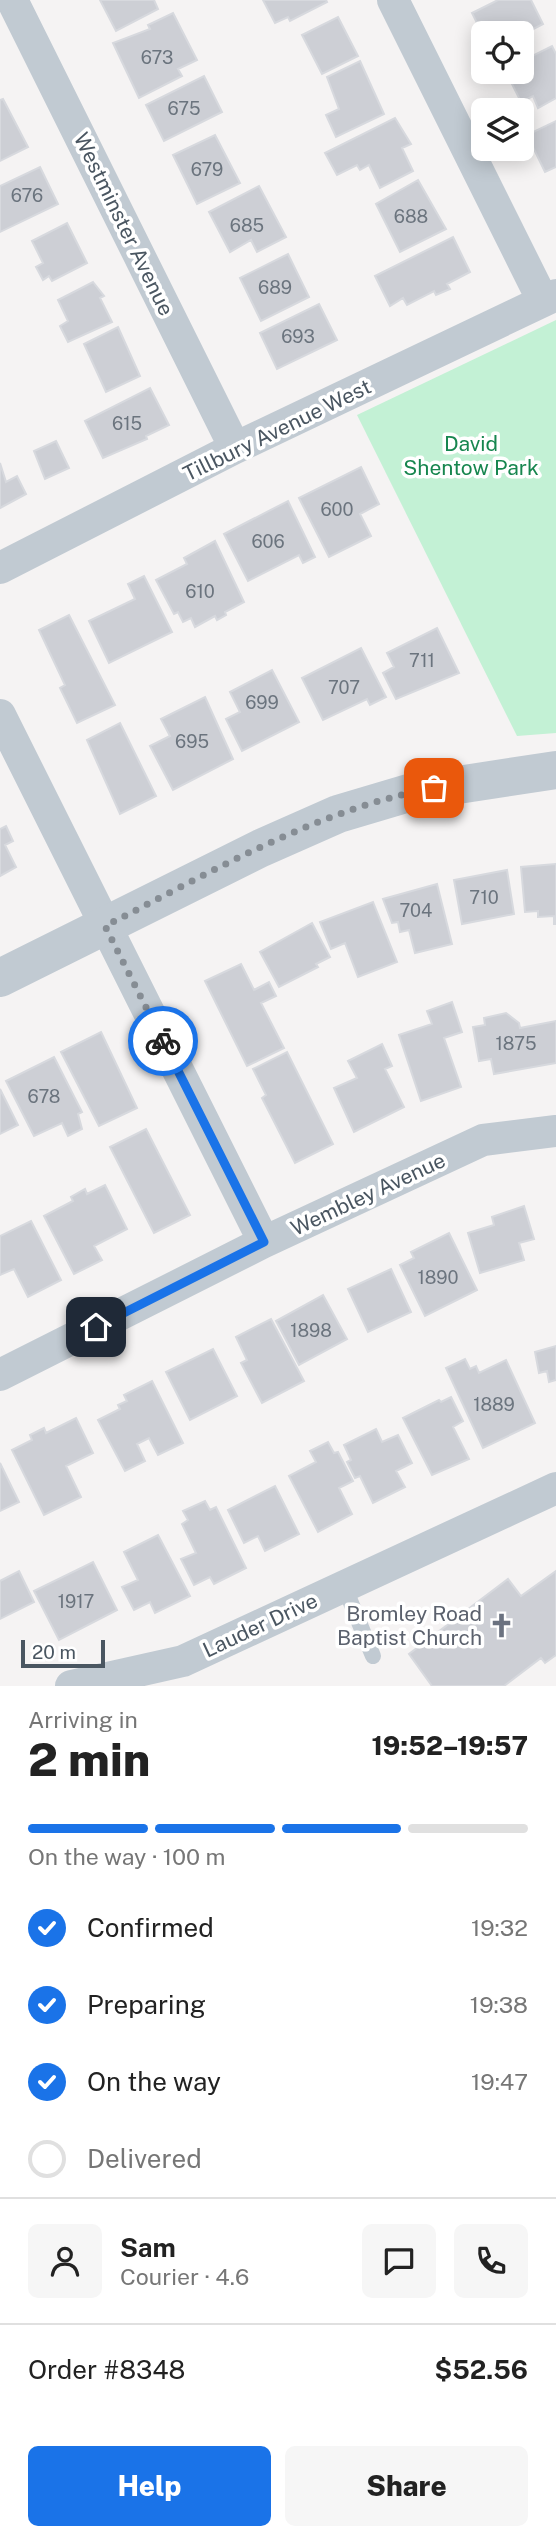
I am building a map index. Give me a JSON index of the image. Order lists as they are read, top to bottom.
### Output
{
  "streets": {
    "street": [
      "Westminster Avenue",
      "Tillbury Avenue West",
      "Wembley Avenue",
      "Lauder Drive"
    ]
  },
  "crossings": [
    ["Westminster Avenue", "Tillbury Avenue West"]
  ],
  "parks": ["David Shentow Park"],
  "places": {
    "church": ["Bromley Road Baptist Church"]
  },
  "house_numbers": [
    "673",
    "675",
    "679",
    "676",
    "688",
    "685",
    "689",
    "693",
    "615",
    "600",
    "606",
    "610",
    "711",
    "707",
    "699",
    "695",
    "710",
    "704",
    "1875",
    "678",
    "1890",
    "1898",
    "1889",
    "1917"
  ],
  "scale_bar": "20 m",
  "page": {
    "scale": "20 m",
    "heading": ["2 min", "Arriving in", "19:52–19:57"],
    "panel": [
      "Sam",
      "Courier · 4.6",
      "Order #8348",
      "$52.56"
    ],
    "bar": "On the way · 100 m",
    "list": [
      ["Confirmed", "19:32"],
      ["Preparing", "19:38"],
      ["On the way", "19:47"],
      "Delivered"
    ],
    "buttons": ["Help", "Share"]
  }
}
